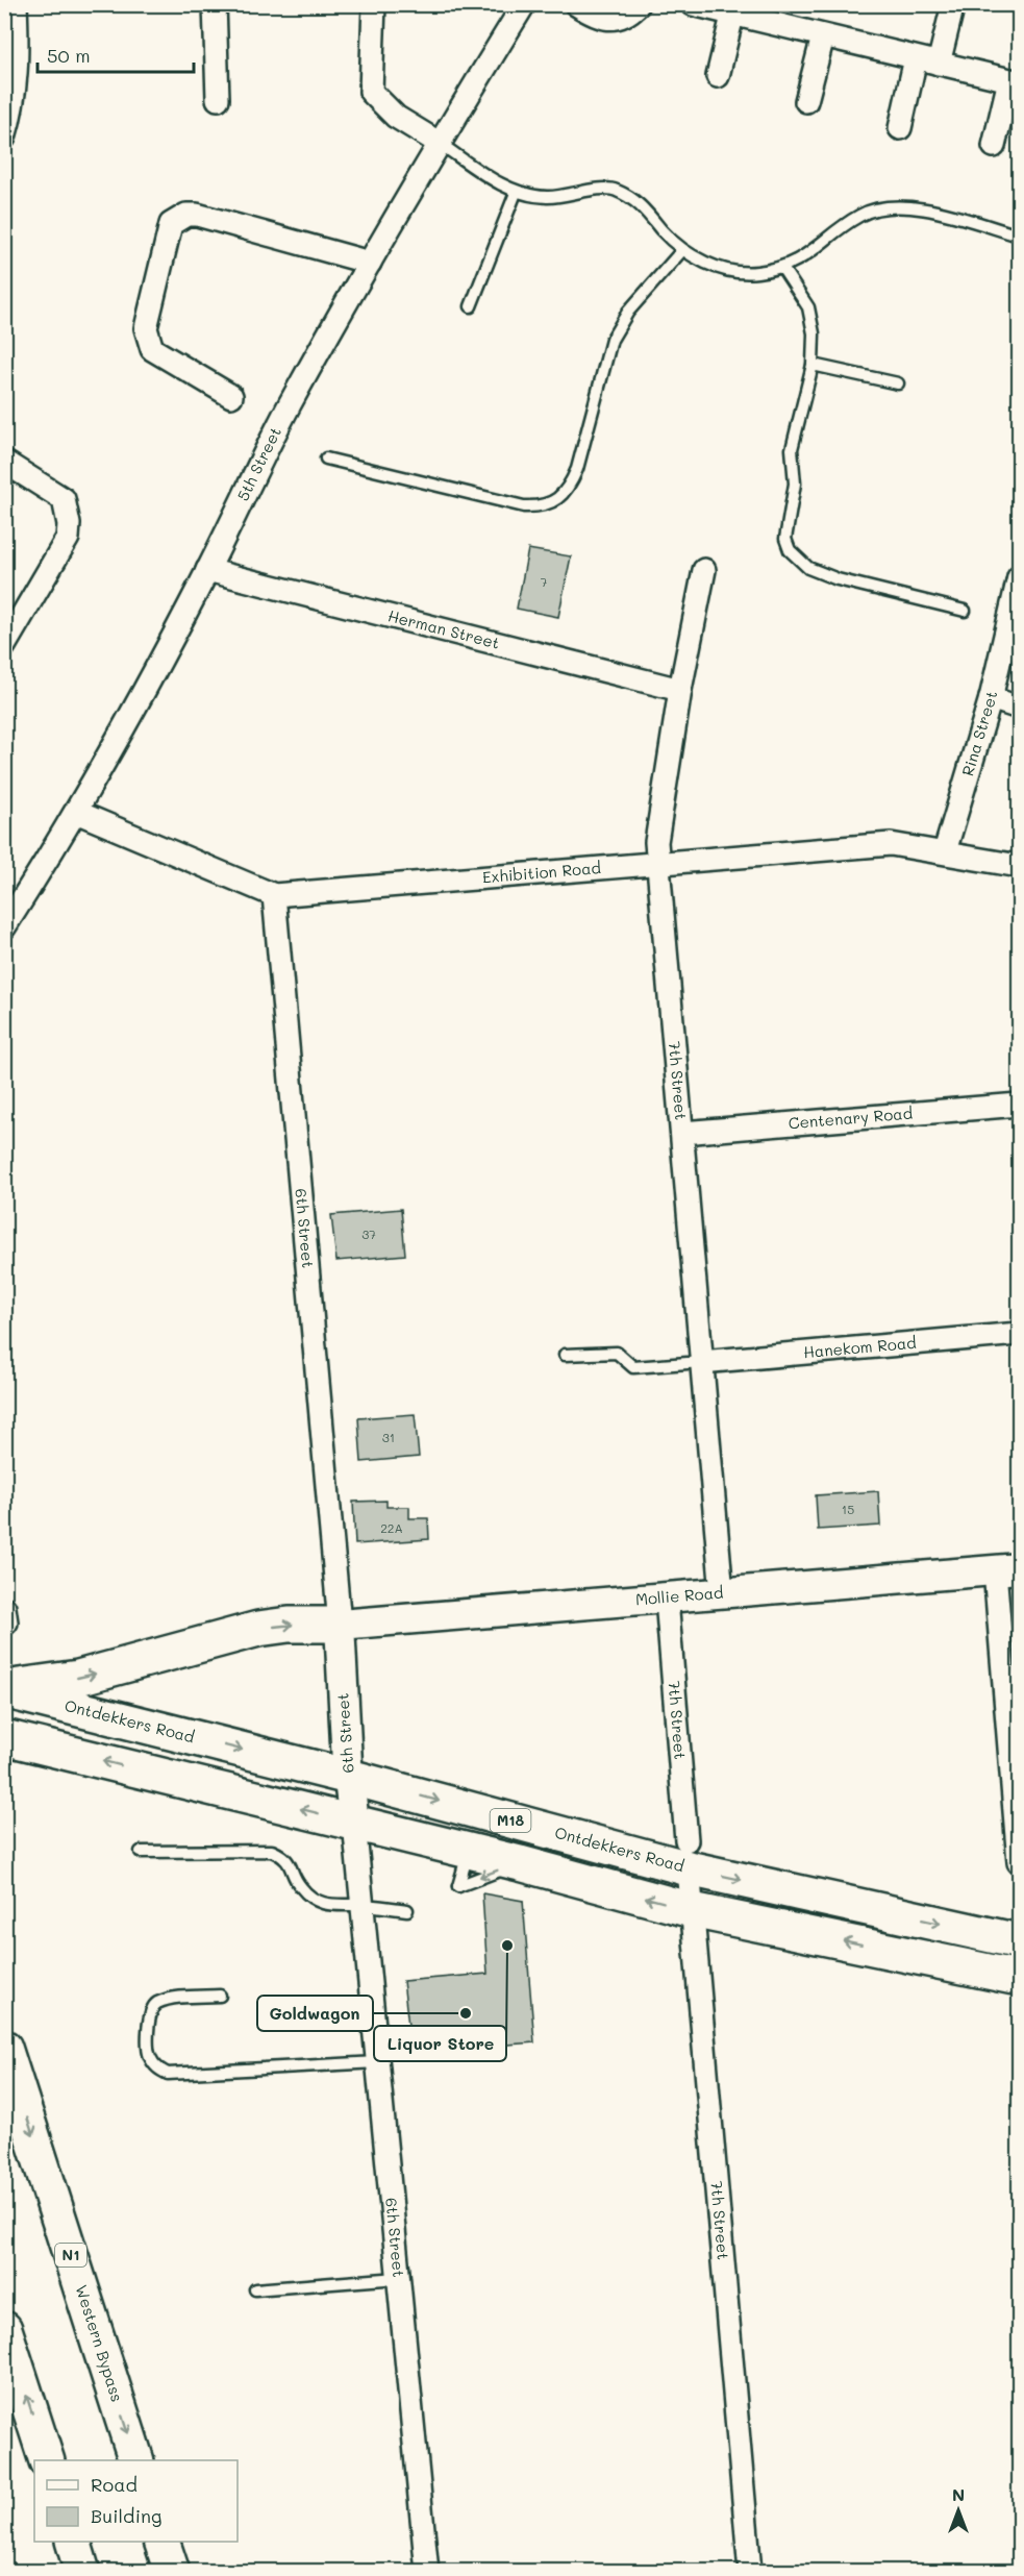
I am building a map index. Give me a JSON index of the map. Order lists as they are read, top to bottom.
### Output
{
  "streets": {
    "main road": [
      "6th Street",
      "Mollie Road",
      "Ontdekkers Road",
      "M18",
      "N1",
      "Western Bypass"
    ],
    "street": [
      "5th Street",
      "Herman Street",
      "Rina Street",
      "Exhibition Road",
      "7th Street",
      "Centenary Road",
      "Hanekom Road"
    ]
  },
  "crossings": [
    ["5th Street", "Herman Street"],
    ["5th Street", "Exhibition Road"],
    ["Herman Street", "7th Street"],
    ["Rina Street", "Exhibition Road"],
    ["Exhibition Road", "7th Street"],
    ["Exhibition Road", "6th Street"],
    ["7th Street", "Centenary Road"],
    ["7th Street", "Hanekom Road"],
    ["7th Street", "Mollie Road"],
    ["7th Street", "Ontdekkers Road"],
    ["6th Street", "Mollie Road"],
    ["6th Street", "Ontdekkers Road"]
  ],
  "places": ["Liquor Store", "Goldwagon"],
  "house_numbers": [
    "7",
    "37",
    "31",
    "15",
    "22A"
  ],
  "legend": ["Road", "Building"],
  "scale_bar": "50 m",
  "north": "top"
}
